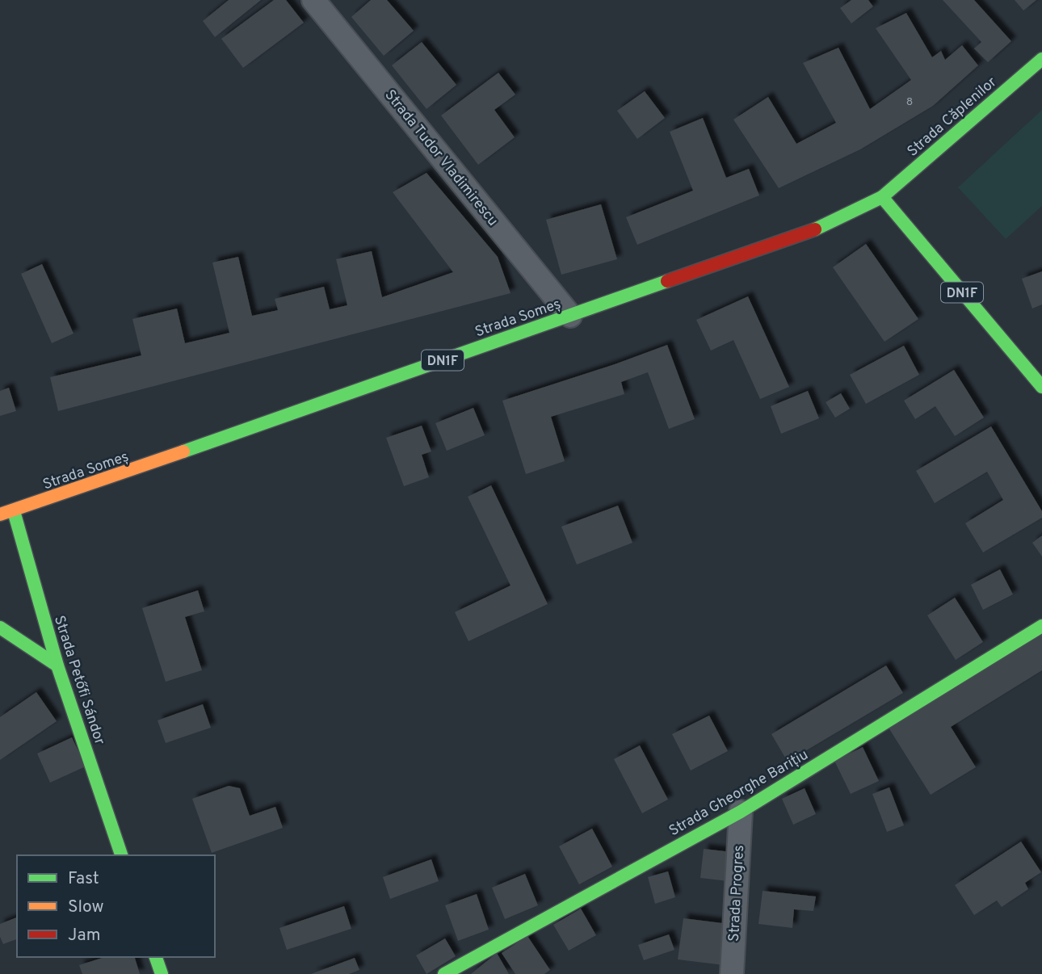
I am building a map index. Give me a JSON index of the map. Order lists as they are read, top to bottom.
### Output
{
  "streets": {
    "main road": [
      "Strada Căplenilor",
      "DN1F",
      "Strada Someș",
      "Strada Petőfi Sándor",
      "Strada Gheorghe Barițiu"
    ],
    "street": ["Strada Tudor Vladimirescu", "Strada Progres"]
  },
  "crossings": [
    ["Strada Căplenilor", "DN1F"],
    ["Strada Căplenilor", "Strada Someș"],
    ["Strada Tudor Vladimirescu", "Strada Someș"],
    ["DN1F", "Strada Someș"],
    ["Strada Someș", "Strada Petőfi Sándor"],
    ["Strada Gheorghe Barițiu", "Strada Progres"]
  ],
  "house_numbers": ["8"],
  "legend": ["Fast", "Slow", "Jam"]
}
